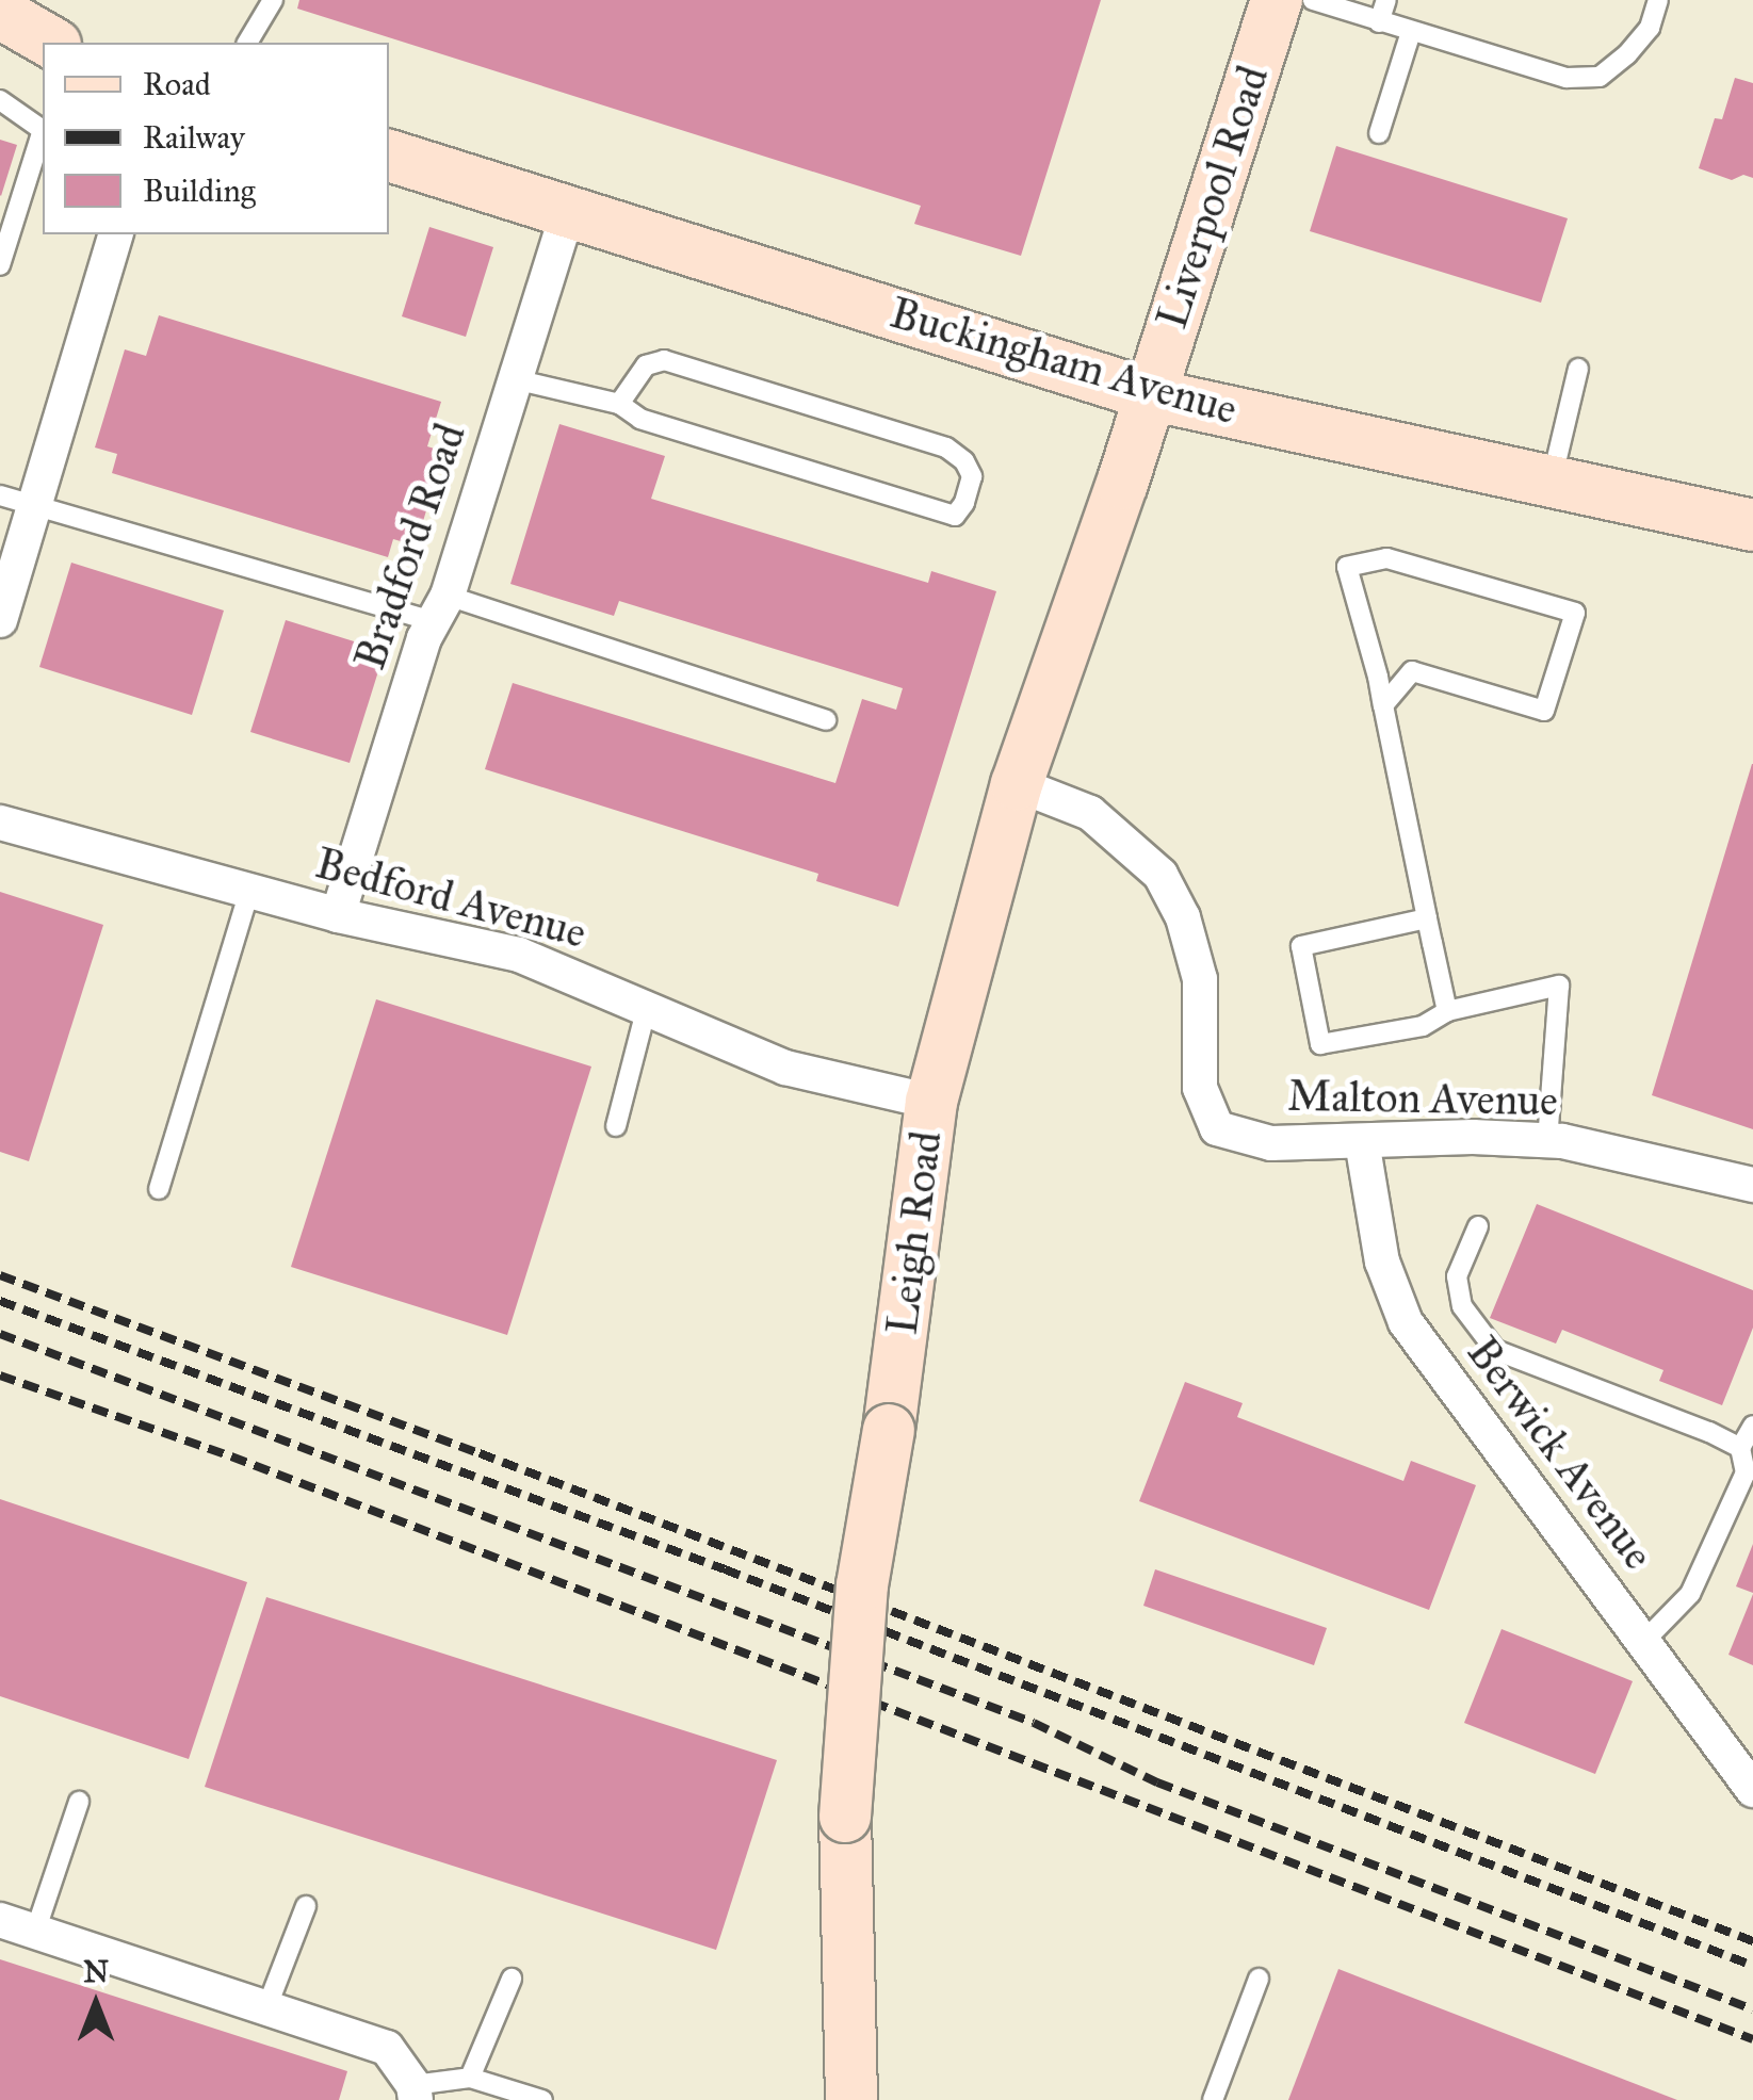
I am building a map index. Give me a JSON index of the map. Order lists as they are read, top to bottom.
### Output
{
  "streets": {
    "street": [
      "Liverpool Road",
      "Buckingham Avenue",
      "Bradford Road",
      "Bedford Avenue",
      "Malton Avenue",
      "Leigh Road",
      "Berwick Avenue"
    ]
  },
  "crossings": [
    ["Liverpool Road", "Buckingham Avenue"],
    ["Liverpool Road", "Leigh Road"],
    ["Buckingham Avenue", "Bradford Road"],
    ["Buckingham Avenue", "Leigh Road"],
    ["Bradford Road", "Bedford Avenue"],
    ["Bedford Avenue", "Leigh Road"],
    ["Malton Avenue", "Leigh Road"],
    ["Malton Avenue", "Berwick Avenue"]
  ],
  "legend": ["Road", "Railway", "Building"],
  "north": "top"
}
